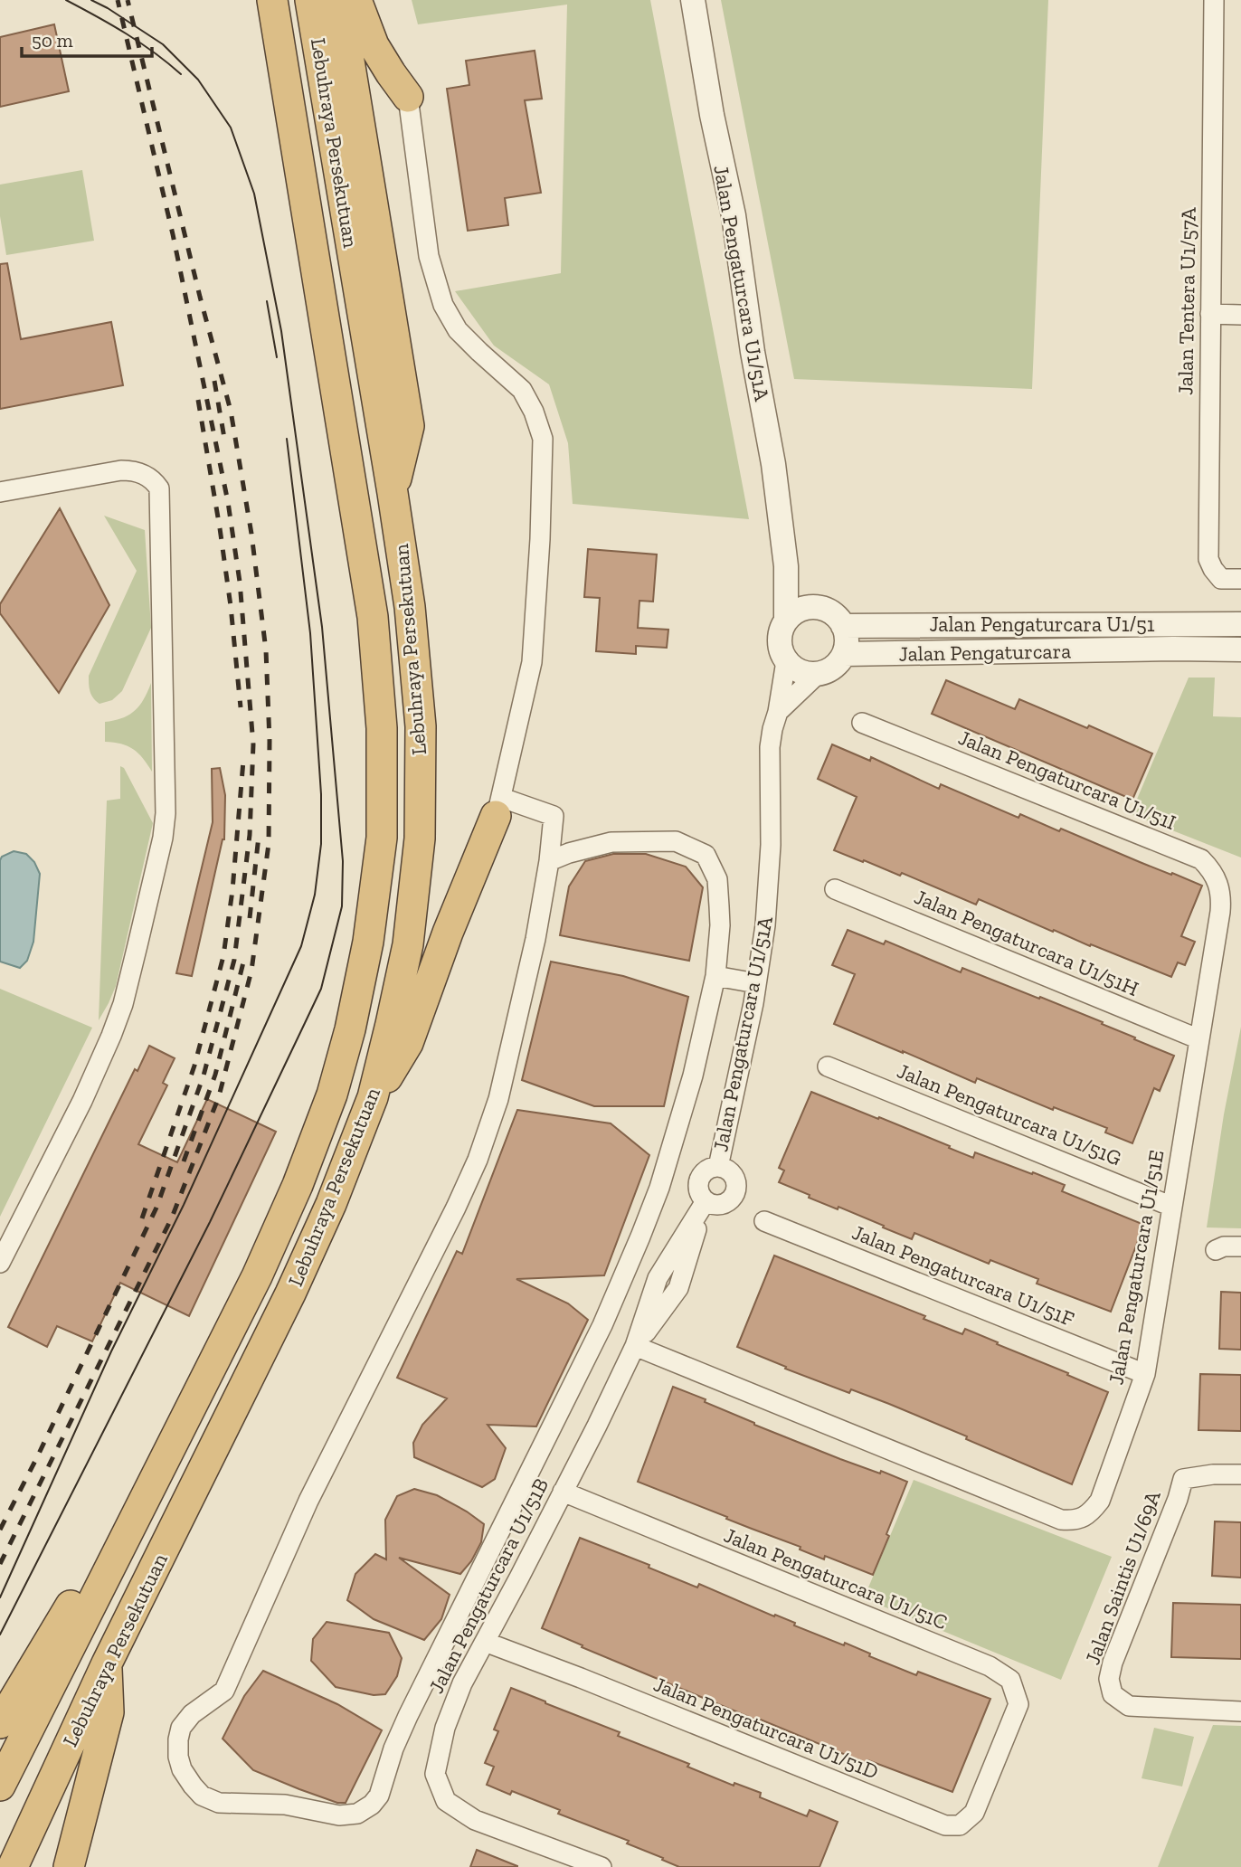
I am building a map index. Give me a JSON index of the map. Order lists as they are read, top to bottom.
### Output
{
  "streets": {
    "highway": ["Lebuhraya Persekutuan"],
    "street": [
      "Jalan Pengaturcara U1/51A",
      "Jalan Tentera U1/57A",
      "Jalan Pengaturcara U1/51",
      "Jalan Pengaturcara",
      "Jalan Pengaturcara U1/51I",
      "Jalan Pengaturcara U1/51H",
      "Jalan Pengaturcara U1/51G",
      "Jalan Pengaturcara U1/51E",
      "Jalan Pengaturcara U1/51F",
      "Jalan Saintis U1/69A",
      "Jalan Pengaturcara U1/51C",
      "Jalan Pengaturcara U1/51B",
      "Jalan Pengaturcara U1/51D"
    ]
  },
  "crossings": [
    ["Jalan Pengaturcara U1/51A", "Jalan Pengaturcara U1/51"],
    ["Jalan Pengaturcara U1/51A", "Jalan Pengaturcara"],
    ["Jalan Pengaturcara U1/51A", "Jalan Pengaturcara U1/51B"],
    ["Jalan Pengaturcara U1/51", "Jalan Pengaturcara"],
    ["Jalan Pengaturcara U1/51I", "Jalan Pengaturcara U1/51E"],
    ["Jalan Pengaturcara U1/51H", "Jalan Pengaturcara U1/51E"],
    ["Jalan Pengaturcara U1/51G", "Jalan Pengaturcara U1/51E"],
    ["Jalan Pengaturcara U1/51E", "Jalan Pengaturcara U1/51F"],
    ["Jalan Pengaturcara U1/51E", "Jalan Pengaturcara U1/51B"],
    ["Jalan Pengaturcara U1/51C", "Jalan Pengaturcara U1/51B"],
    ["Jalan Pengaturcara U1/51C", "Jalan Pengaturcara U1/51D"],
    ["Jalan Pengaturcara U1/51B", "Jalan Pengaturcara U1/51D"]
  ],
  "scale_bar": "50 m"
}
